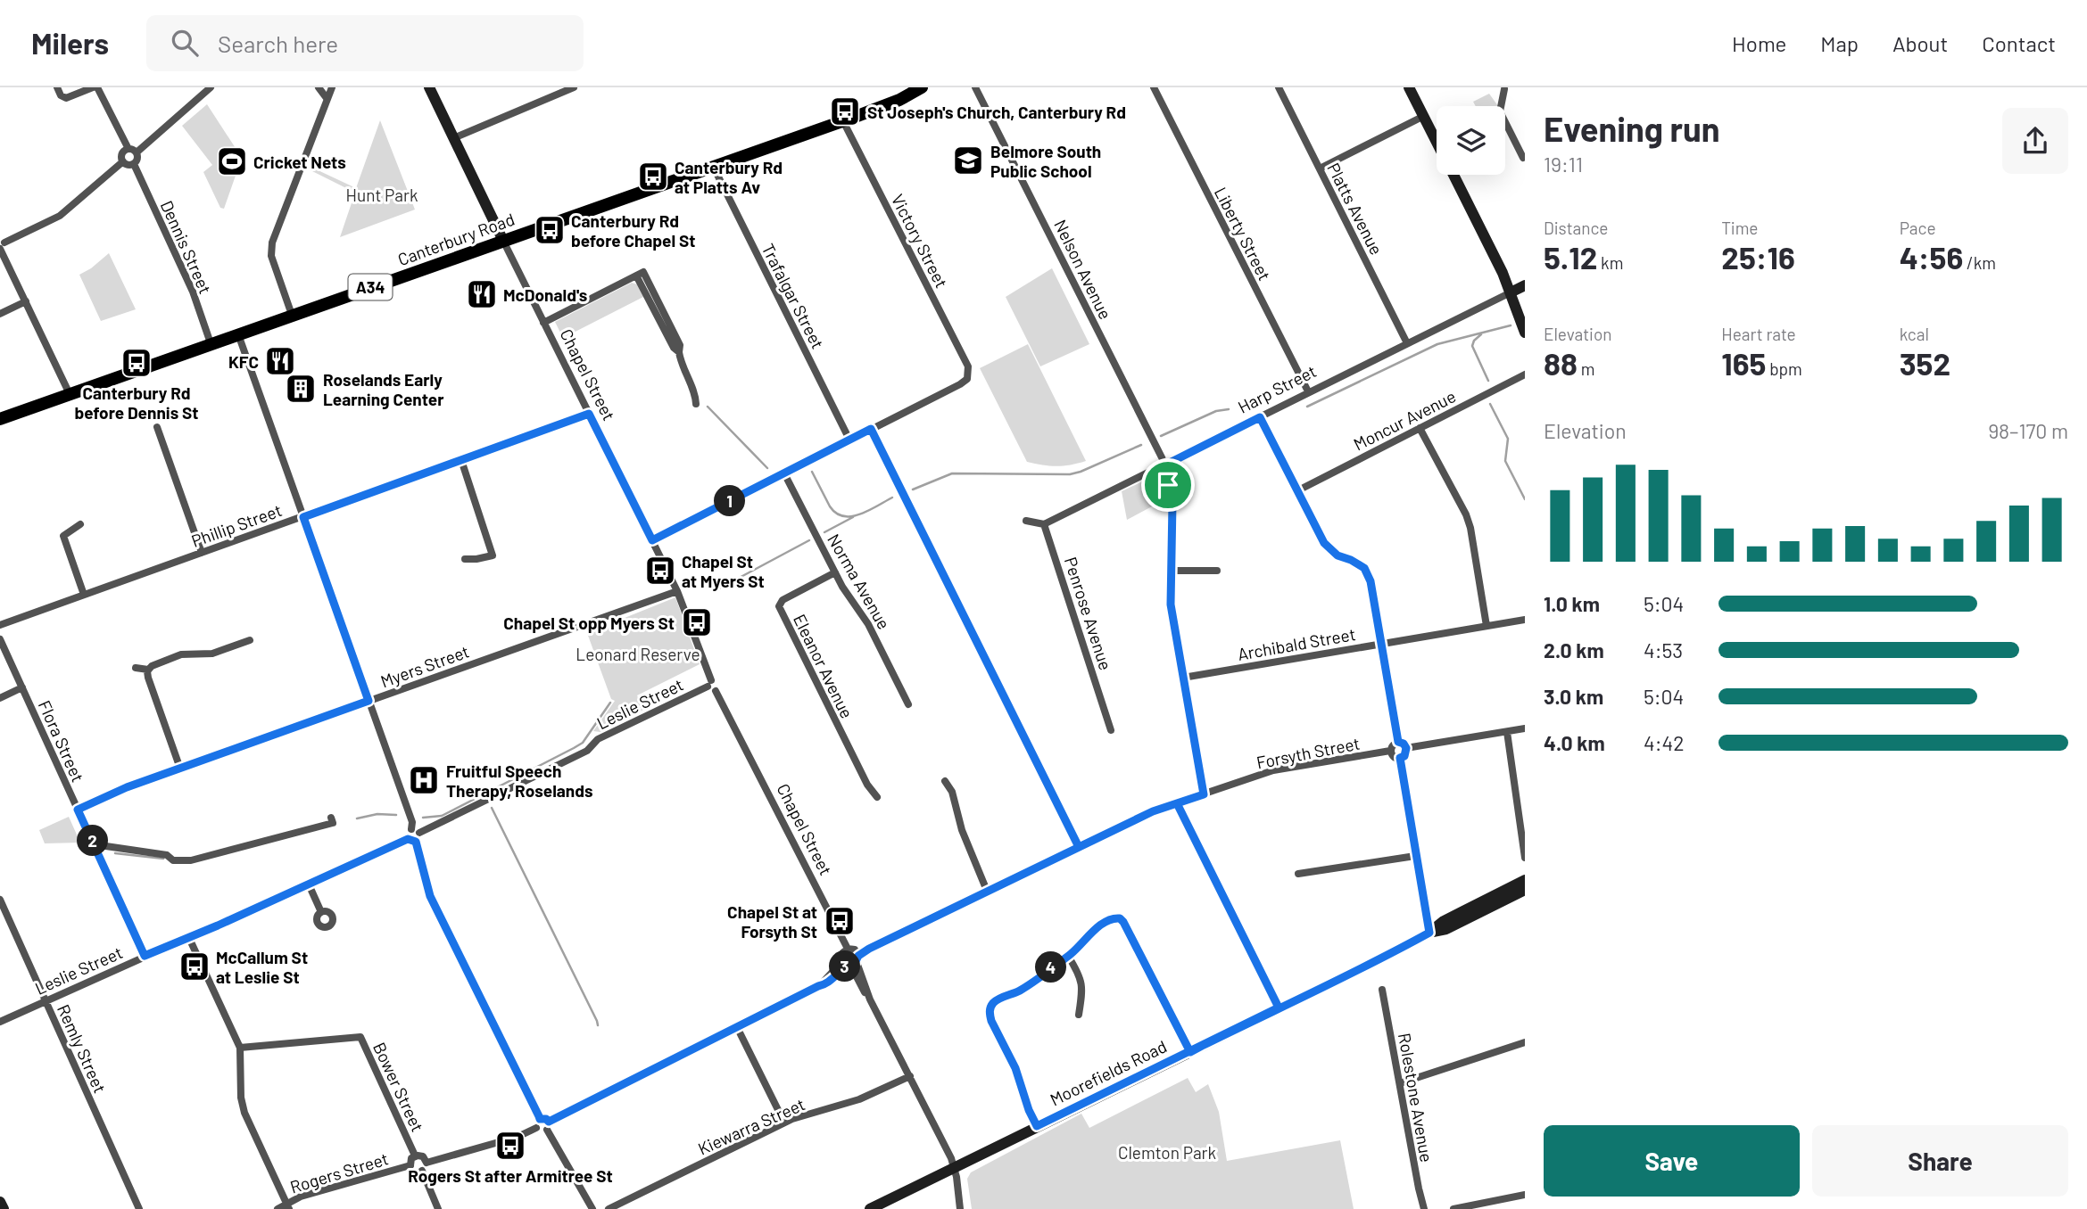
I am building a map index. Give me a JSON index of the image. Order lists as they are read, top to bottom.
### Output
{
  "streets": {
    "highway": ["Canterbury Road", "A34"],
    "main road": ["Chapel Street", "Harp Street", "Moorefields Road"],
    "street": [
      "Platts Avenue",
      "Liberty Street",
      "Victory Street",
      "Dennis Street",
      "Nelson Avenue",
      "Trafalgar Street",
      "Moncur Avenue",
      "Phillip Street",
      "Norma Avenue",
      "Penrose Avenue",
      "Archibald Street",
      "Myers Street",
      "Eleanor Avenue",
      "Leslie Street",
      "Flora Street",
      "Forsyth Street",
      "Remly Street",
      "Bower Street",
      "Rolestone Avenue",
      "Kiewarra Street",
      "Rogers Street"
    ]
  },
  "crossings": [
    ["Platts Avenue", "Harp Street"],
    ["Liberty Street", "Harp Street"],
    ["Canterbury Road", "Victory Street"],
    ["Canterbury Road", "Dennis Street"],
    ["Canterbury Road", "Trafalgar Street"],
    ["Canterbury Road", "Chapel Street"],
    ["Nelson Avenue", "Harp Street"],
    ["Nelson Avenue", "Archibald Street"],
    ["Nelson Avenue", "Forsyth Street"],
    ["Chapel Street", "Phillip Street"],
    ["Chapel Street", "Myers Street"],
    ["Chapel Street", "Leslie Street"],
    ["Harp Street", "Penrose Avenue"],
    ["Norma Avenue", "Eleanor Avenue"],
    ["Myers Street", "Flora Street"],
    ["Leslie Street", "Flora Street"],
    ["Leslie Street", "Remly Street"],
    ["Bower Street", "Rogers Street"]
  ],
  "parks": ["Hunt Park", "Leonard Reserve", "Clemton Park"],
  "places": {
    "bus stop": [
      "St Joseph's Church, Canterbury Rd",
      "Canterbury Rd at Platts Av",
      "Canterbury Rd before Chapel St",
      "Canterbury Rd before Dennis St",
      "Chapel St at Myers St",
      "Chapel St opp Myers St",
      "Chapel St at Forsyth St",
      "McCallum St at Leslie St",
      "Rogers St after Armitree St"
    ],
    "school or university": ["Belmore South Public School"],
    "sports": ["Cricket Nets"],
    "restaurant": ["McDonald's", "KFC"],
    "building": ["Roselands Early Learning Center"],
    "hospital": ["Fruitful Speech Therapy, Roselands"]
  },
  "page": {
    "header": "Milers",
    "search": "Search here",
    "nav": [
      "Home",
      "Map",
      "About",
      "Contact"
    ],
    "heading": ["Evening run", "19:11"],
    "stats": [
      ["Distance", "5.12 km"],
      ["Time", "25:16"],
      ["Pace", "4:56 /km"],
      ["Elevation", "88 m"],
      ["Heart rate", "165 bpm"],
      ["kcal", "352"]
    ],
    "chart": ["Elevation", "98–170 m"],
    "pins": [
      "1",
      "2",
      "3",
      "4"
    ],
    "list": [
      {
        "name": "1.0 km",
        "note": "5:04"
      },
      {
        "name": "2.0 km",
        "note": "4:53"
      },
      {
        "name": "3.0 km",
        "note": "5:04"
      },
      {
        "name": "4.0 km",
        "note": "4:42"
      }
    ],
    "buttons": ["Save", "Share"]
  }
}
